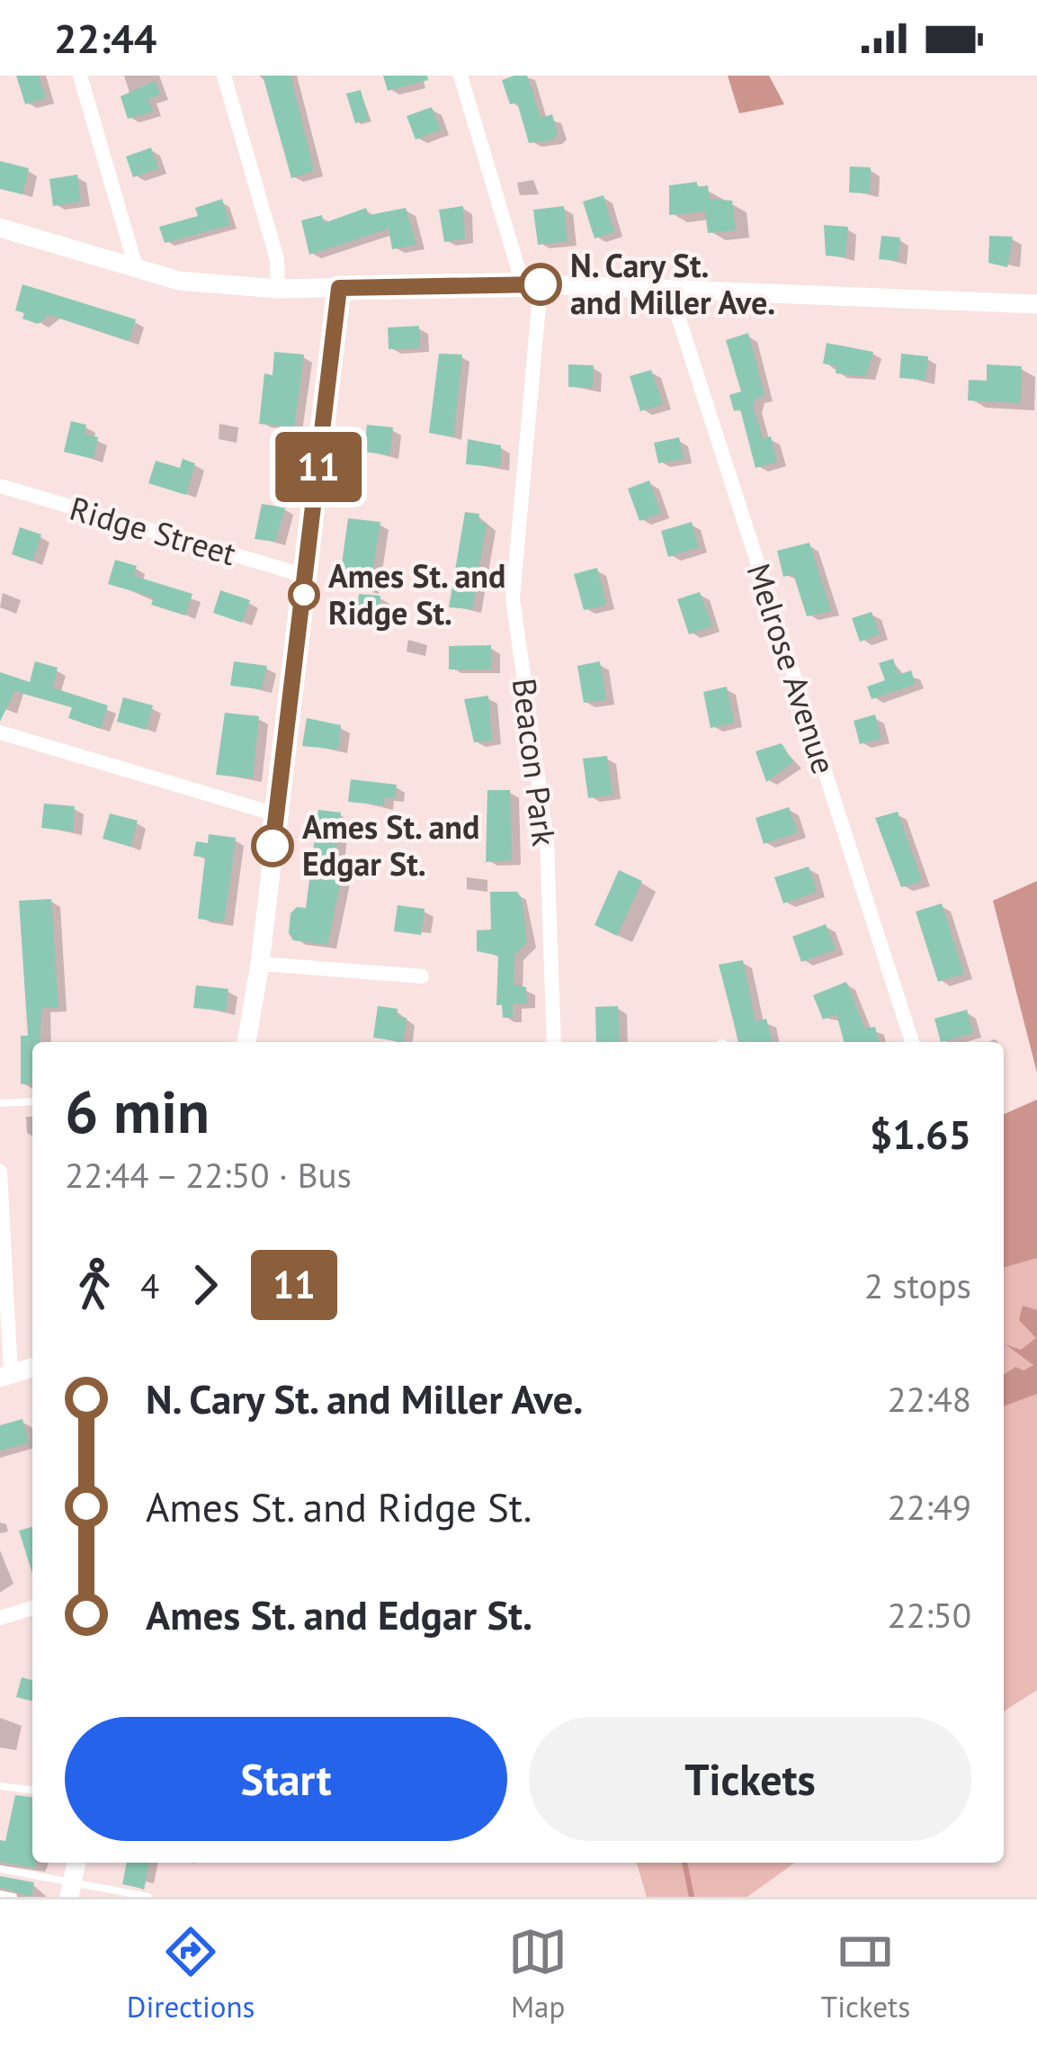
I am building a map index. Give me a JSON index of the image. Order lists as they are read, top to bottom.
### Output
{
  "streets": {
    "street": ["Ridge Street", "Melrose Avenue", "Beacon Park"]
  },
  "places": ["N. Cary St. and Miller Ave.", "Ames St. and Ridge St.", "Ames St. and Edgar St."],
  "lines": ["bus line 11"],
  "page": {
    "status": "22:44",
    "on_map": "11",
    "heading": ["6 min", "22:44 – 22:50 · Bus", "$1.65"],
    "legs": ["4", "11", "2 stops"],
    "list": [
      {
        "name": "N. Cary St. and Miller Ave.",
        "value": "22:48"
      },
      {
        "name": "Ames St. and Ridge St.",
        "value": "22:49"
      },
      {
        "name": "Ames St. and Edgar St.",
        "value": "22:50"
      }
    ],
    "buttons": ["Start", "Tickets"],
    "tabs": ["Directions", "Map", "Tickets"]
  }
}
